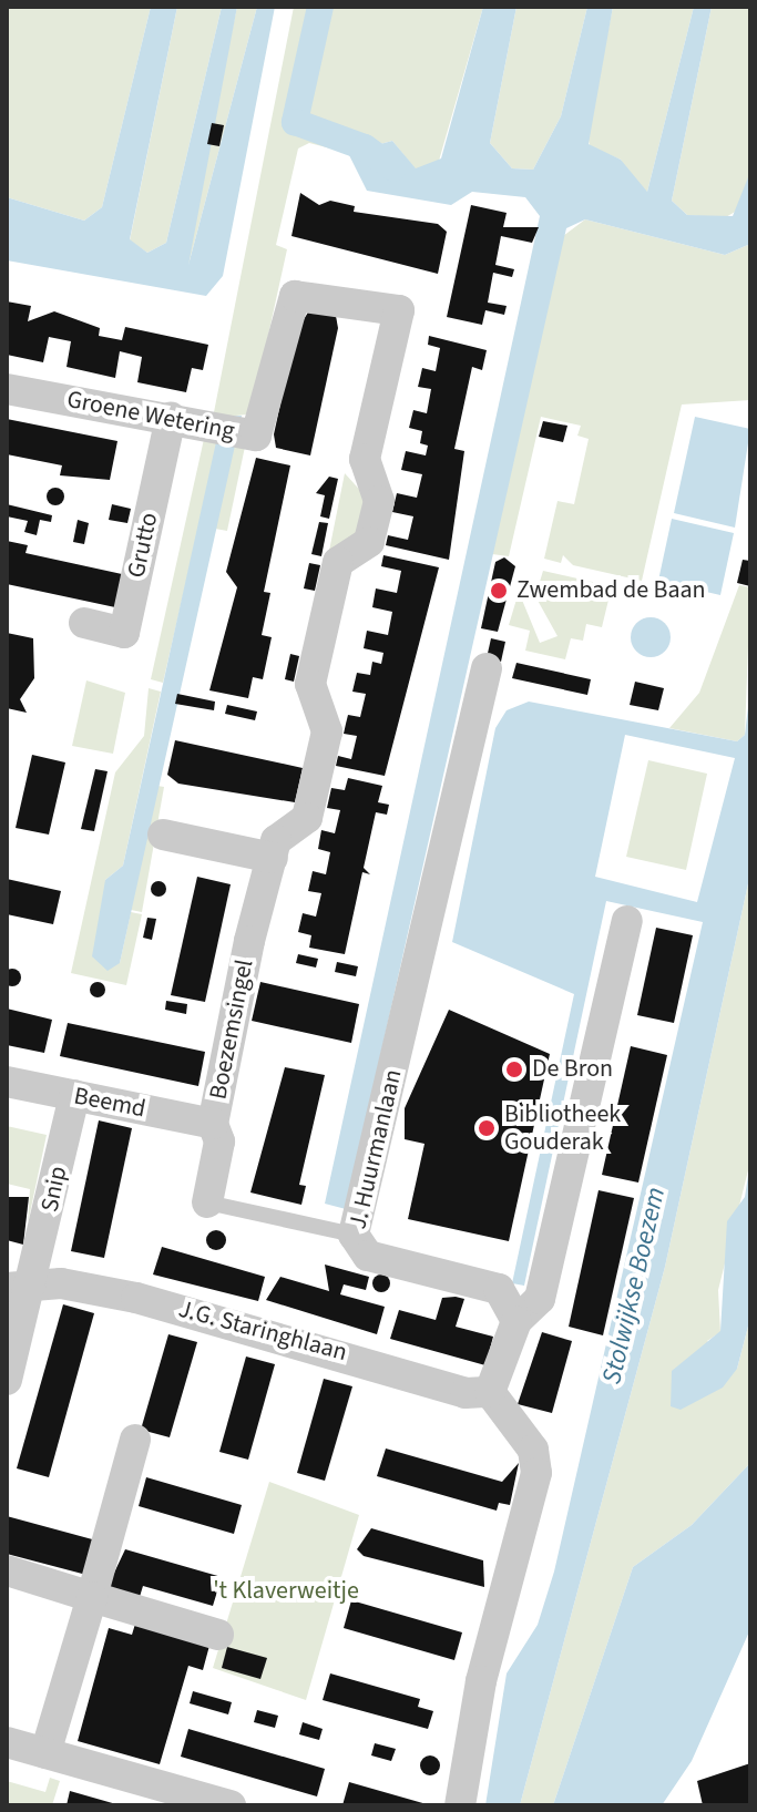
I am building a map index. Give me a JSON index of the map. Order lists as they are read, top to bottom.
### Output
{
  "streets": {
    "street": [
      "Groene Wetering",
      "Grutto",
      "Boezemsingel",
      "Beemd",
      "J. Huurmanlaan",
      "Snip",
      "J.G. Staringhlaan"
    ]
  },
  "crossings": [
    ["Groene Wetering", "Grutto"],
    ["Groene Wetering", "Boezemsingel"],
    ["Boezemsingel", "Beemd"],
    ["Beemd", "Snip"],
    ["Snip", "J.G. Staringhlaan"]
  ],
  "water": ["Stolwijkse Boezem"],
  "parks": ["'t Klaverweitje"],
  "places": ["Zwembad de Baan", "De Bron", "Bibliotheek Gouderak"]
}
